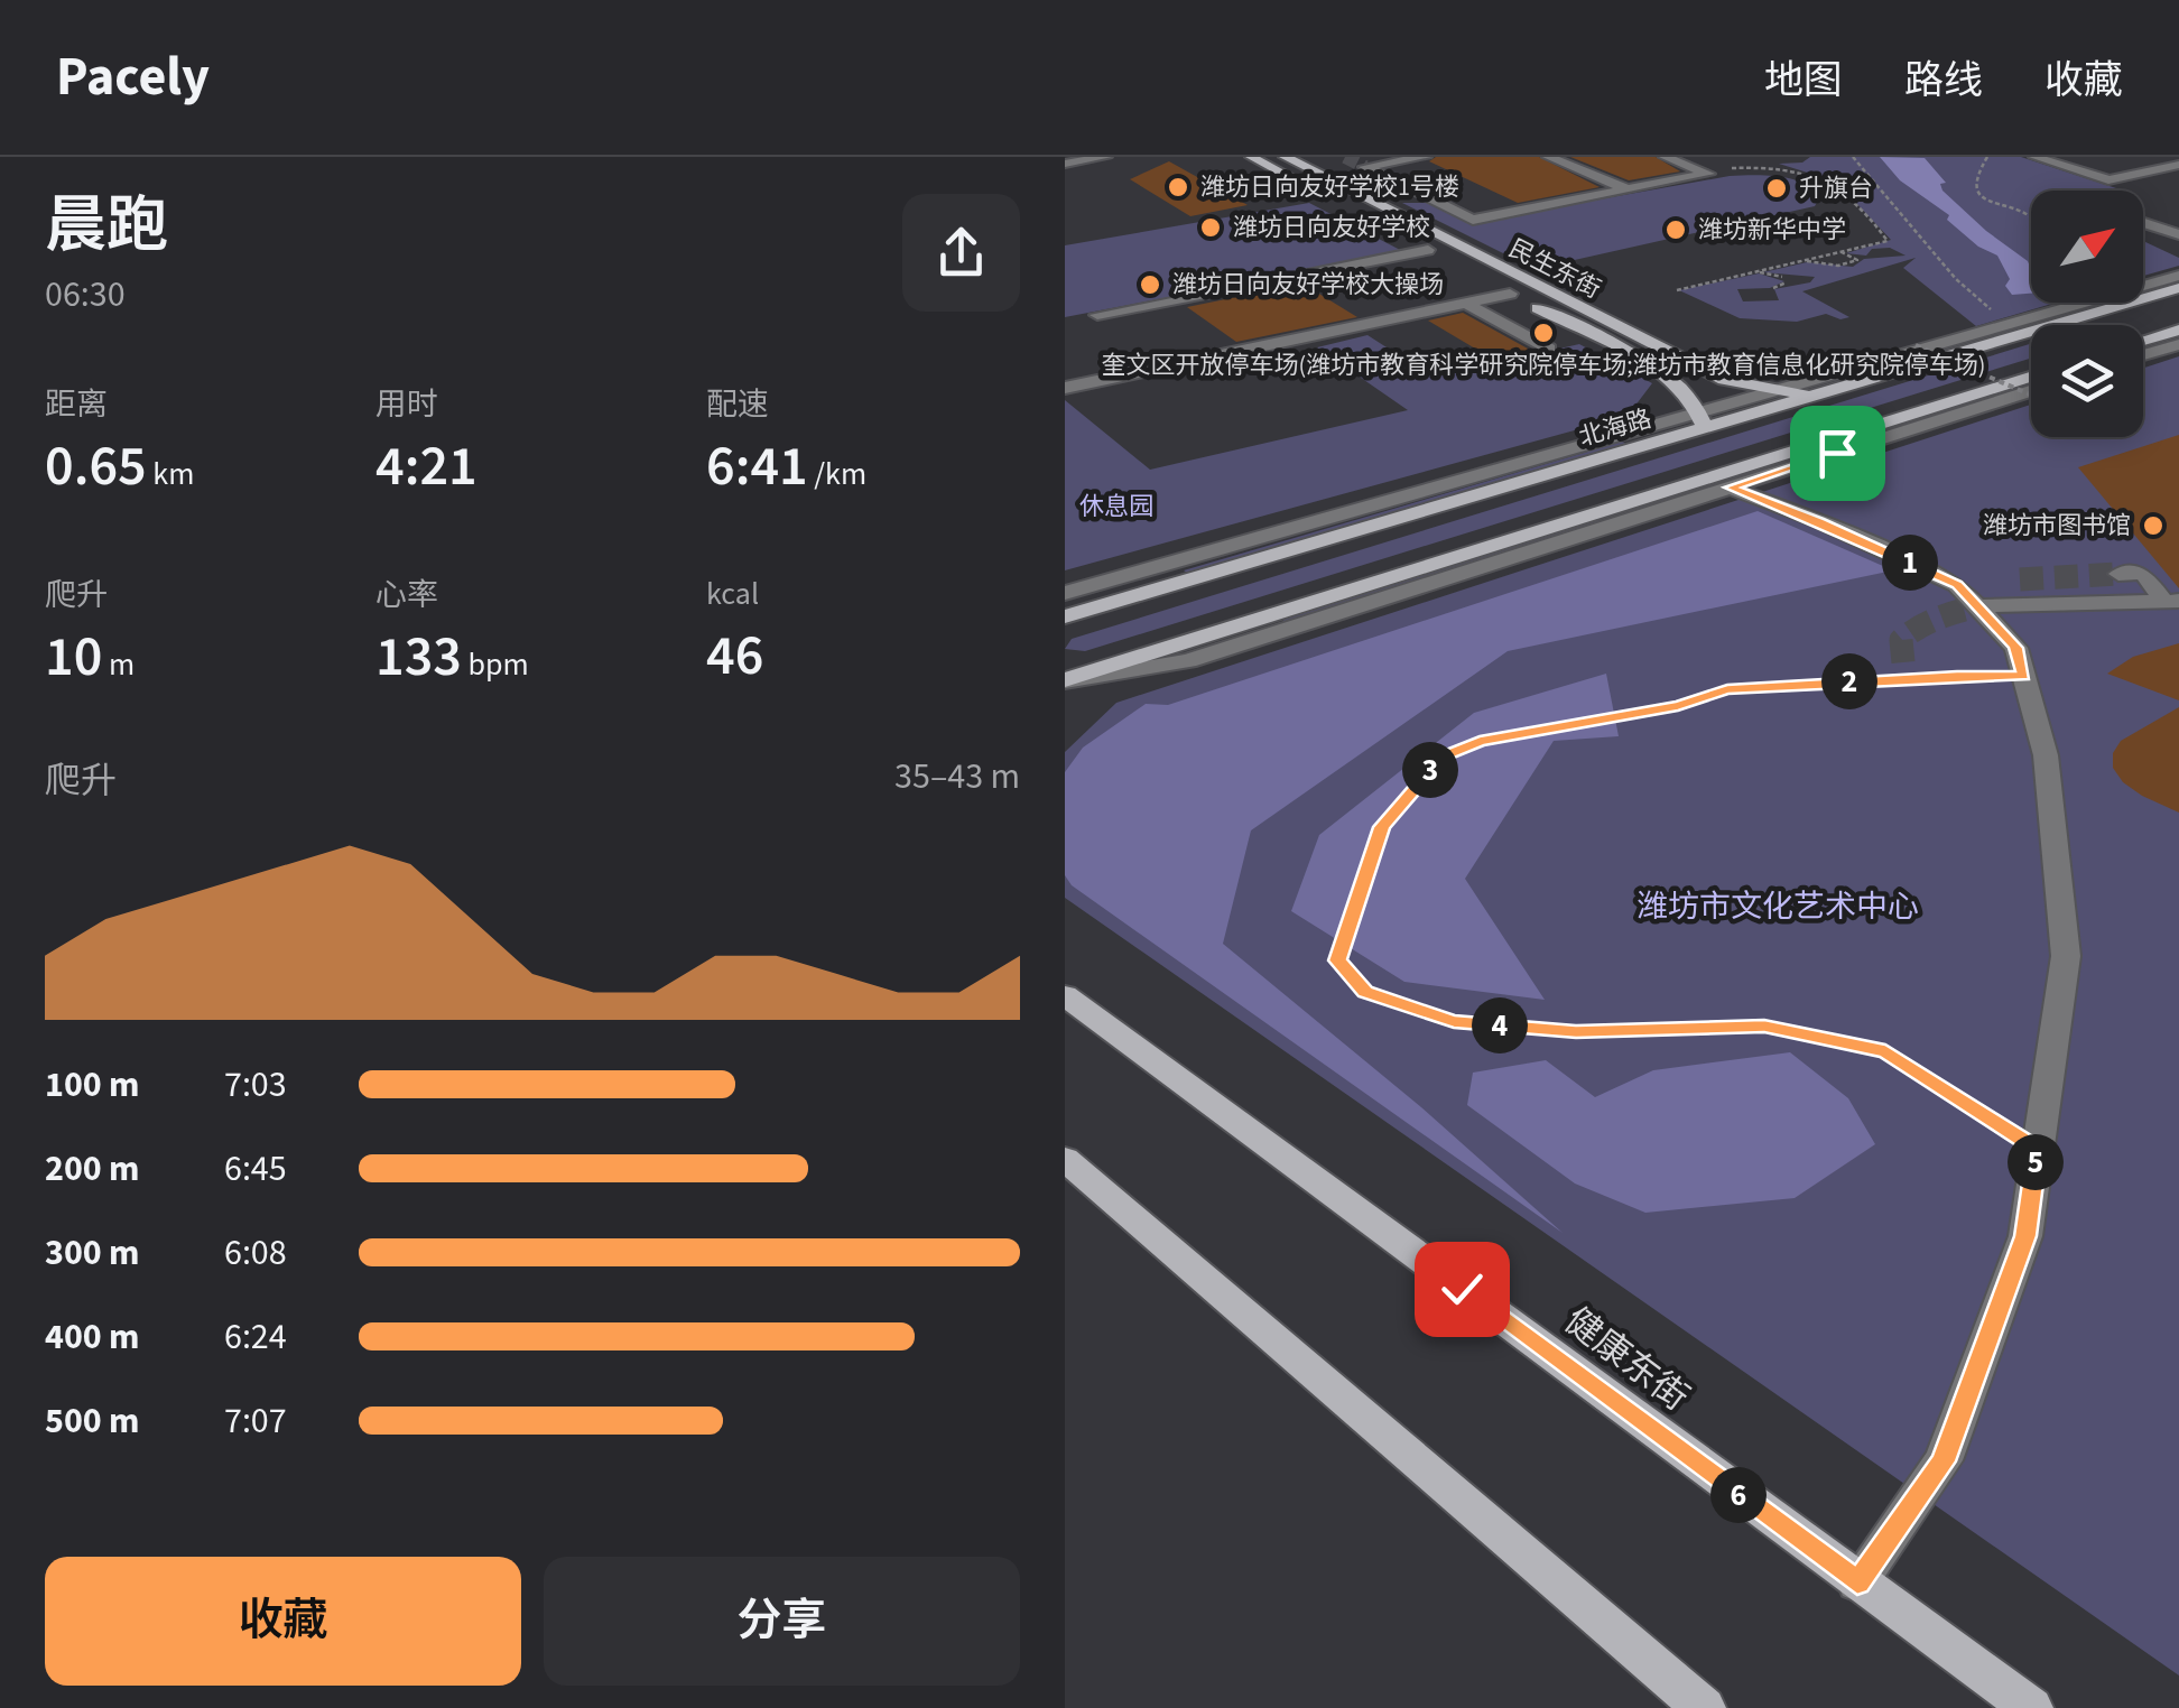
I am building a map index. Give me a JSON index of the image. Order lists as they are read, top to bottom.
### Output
{
  "streets": {
    "main road": ["民生东街", "北海路", "健康东街"]
  },
  "crossings": [
    ["民生东街", "北海路"]
  ],
  "parks": ["休息园", "潍坊市文化艺术中心"],
  "places": [
    "潍坊日向友好学校1号楼",
    "升旗台",
    "潍坊日向友好学校",
    "潍坊新华中学",
    "潍坊日向友好学校大操场",
    "奎文区开放停车场(潍坊市教育科学研究院停车场;潍坊市教育信息化研究院停车场)",
    "潍坊市图书馆"
  ],
  "north": "top right",
  "page": {
    "header": "Pacely",
    "nav": ["地图", "路线", "收藏"],
    "heading": ["晨跑", "06:30"],
    "stats": [
      ["距离", "0.65 km"],
      ["用时", "4:21"],
      ["配速", "6:41 /km"],
      ["爬升", "10 m"],
      ["心率", "133 bpm"],
      ["kcal", "46"]
    ],
    "pins": [
      "1",
      "2",
      "3",
      "4",
      "5",
      "6"
    ],
    "chart": ["爬升", "35–43 m"],
    "list": [
      {
        "name": "100 m",
        "note": "7:03"
      },
      {
        "name": "200 m",
        "note": "6:45"
      },
      {
        "name": "300 m",
        "note": "6:08"
      },
      {
        "name": "400 m",
        "note": "6:24"
      },
      {
        "name": "500 m",
        "note": "7:07"
      }
    ],
    "buttons": ["收藏", "分享"]
  }
}
